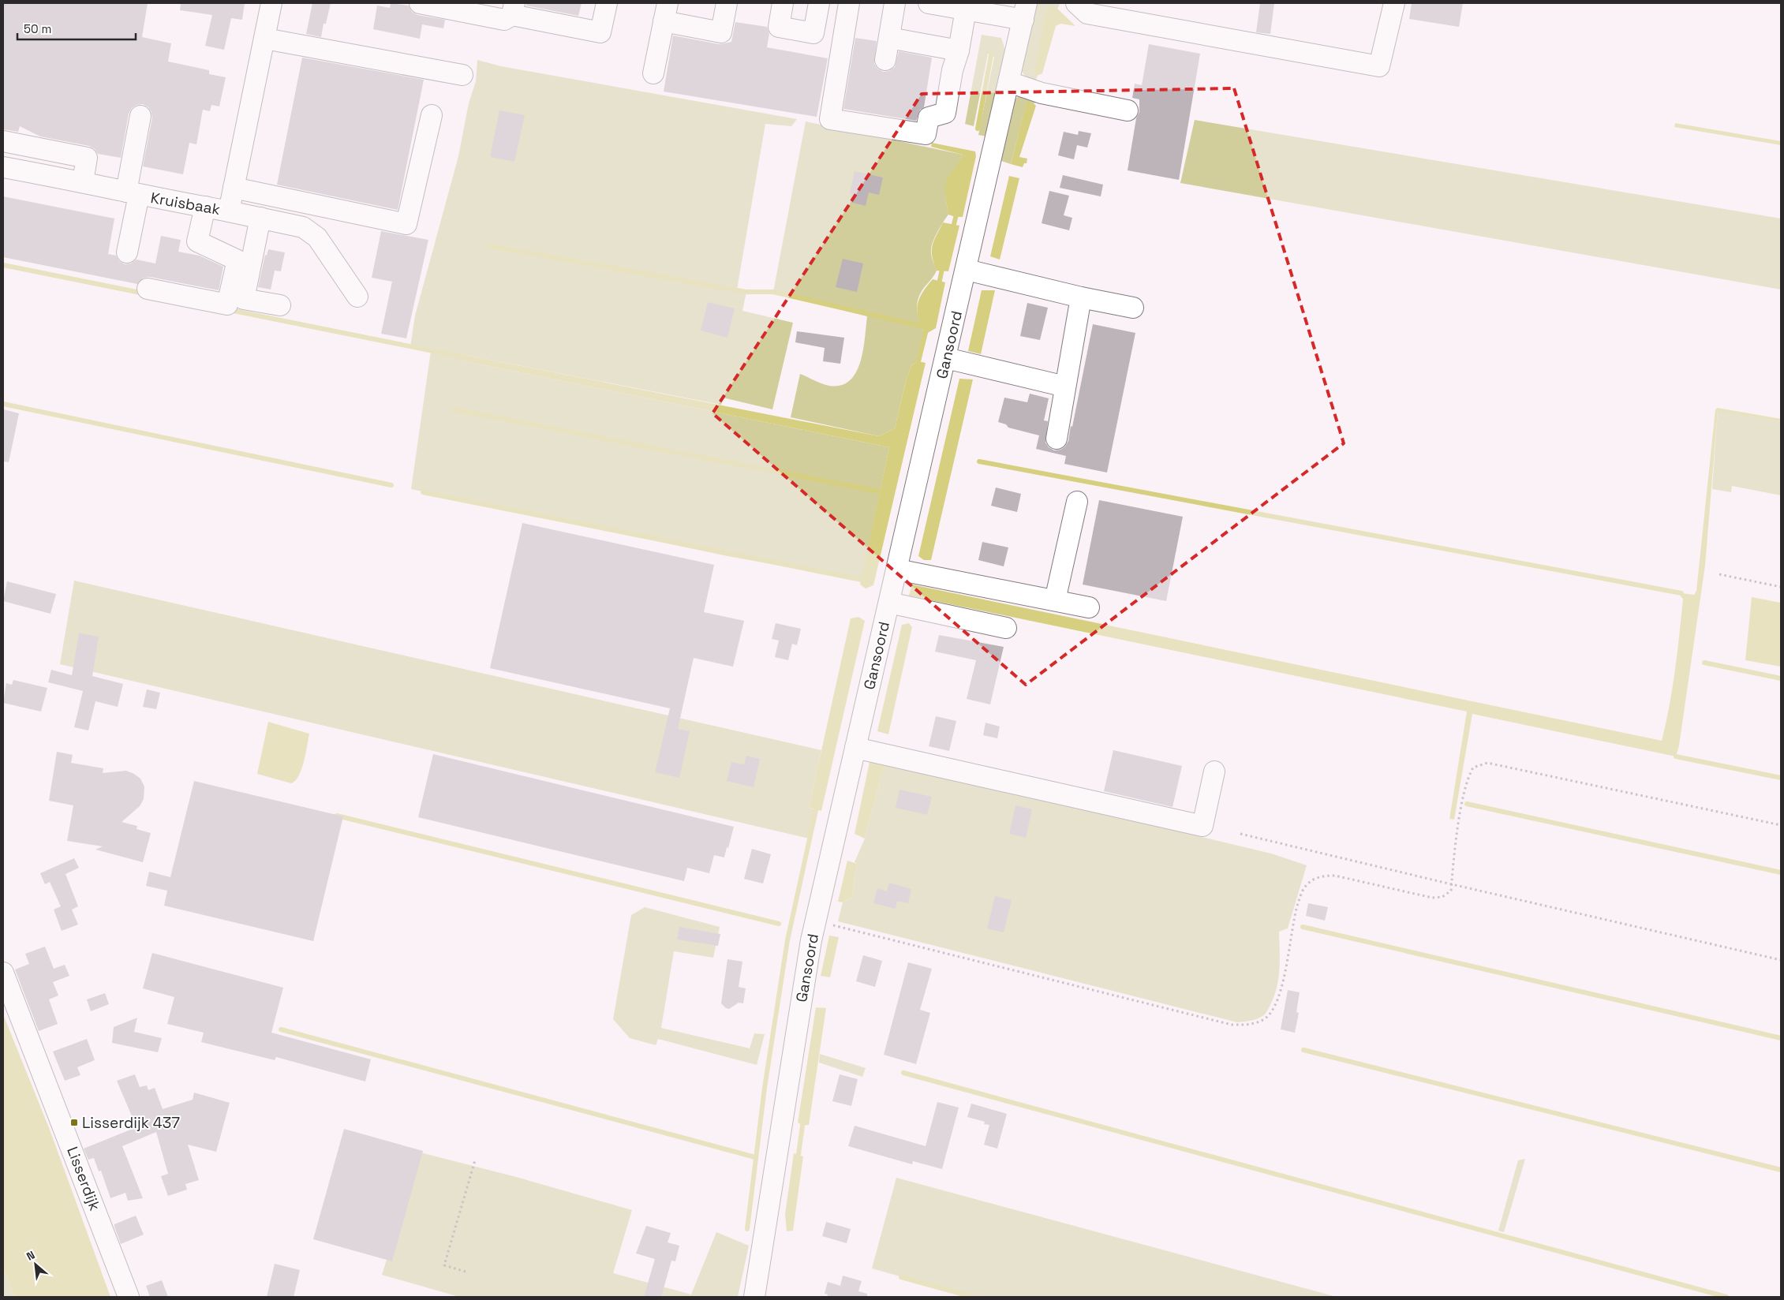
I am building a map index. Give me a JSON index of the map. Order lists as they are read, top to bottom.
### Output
{
  "streets": {
    "street": ["Kruisbaak", "Gansoord", "Lisserdijk"]
  },
  "places": {
    "transit": ["Lisserdijk 437"]
  },
  "scale_bar": "50 m",
  "north": "top left"
}
